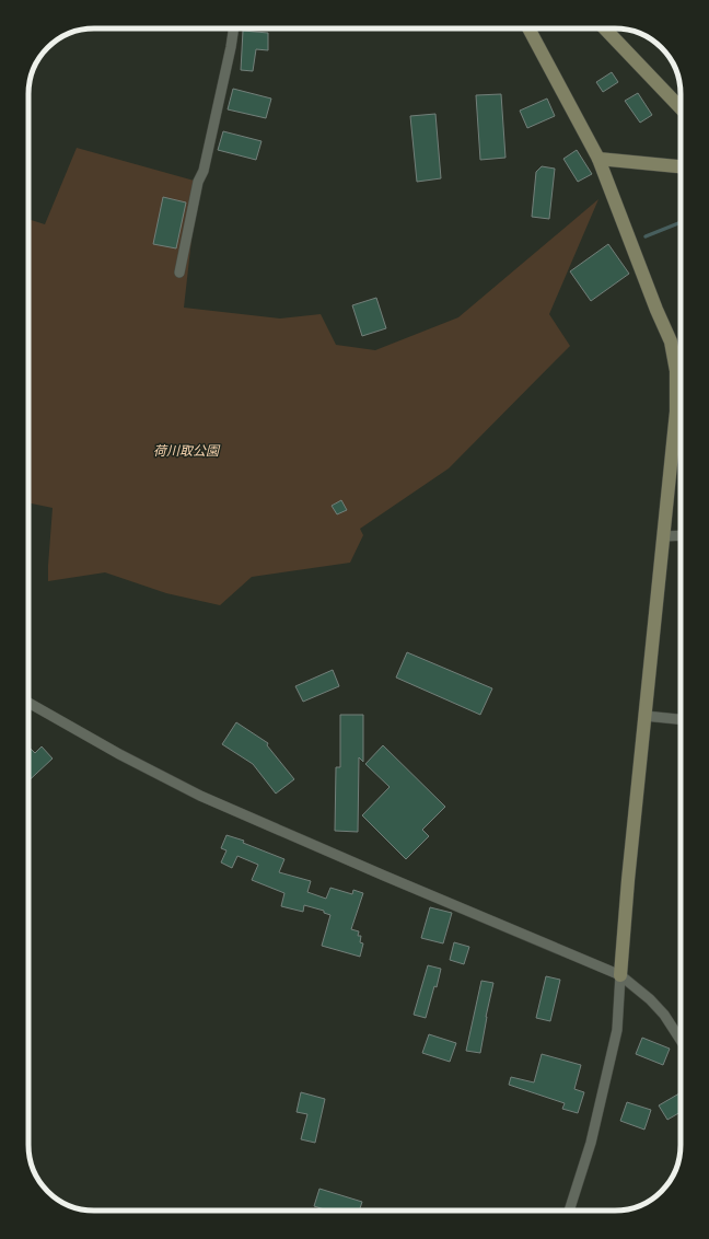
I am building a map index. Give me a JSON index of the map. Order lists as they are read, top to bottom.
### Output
{
  "parks": ["荷川取公園"]
}
